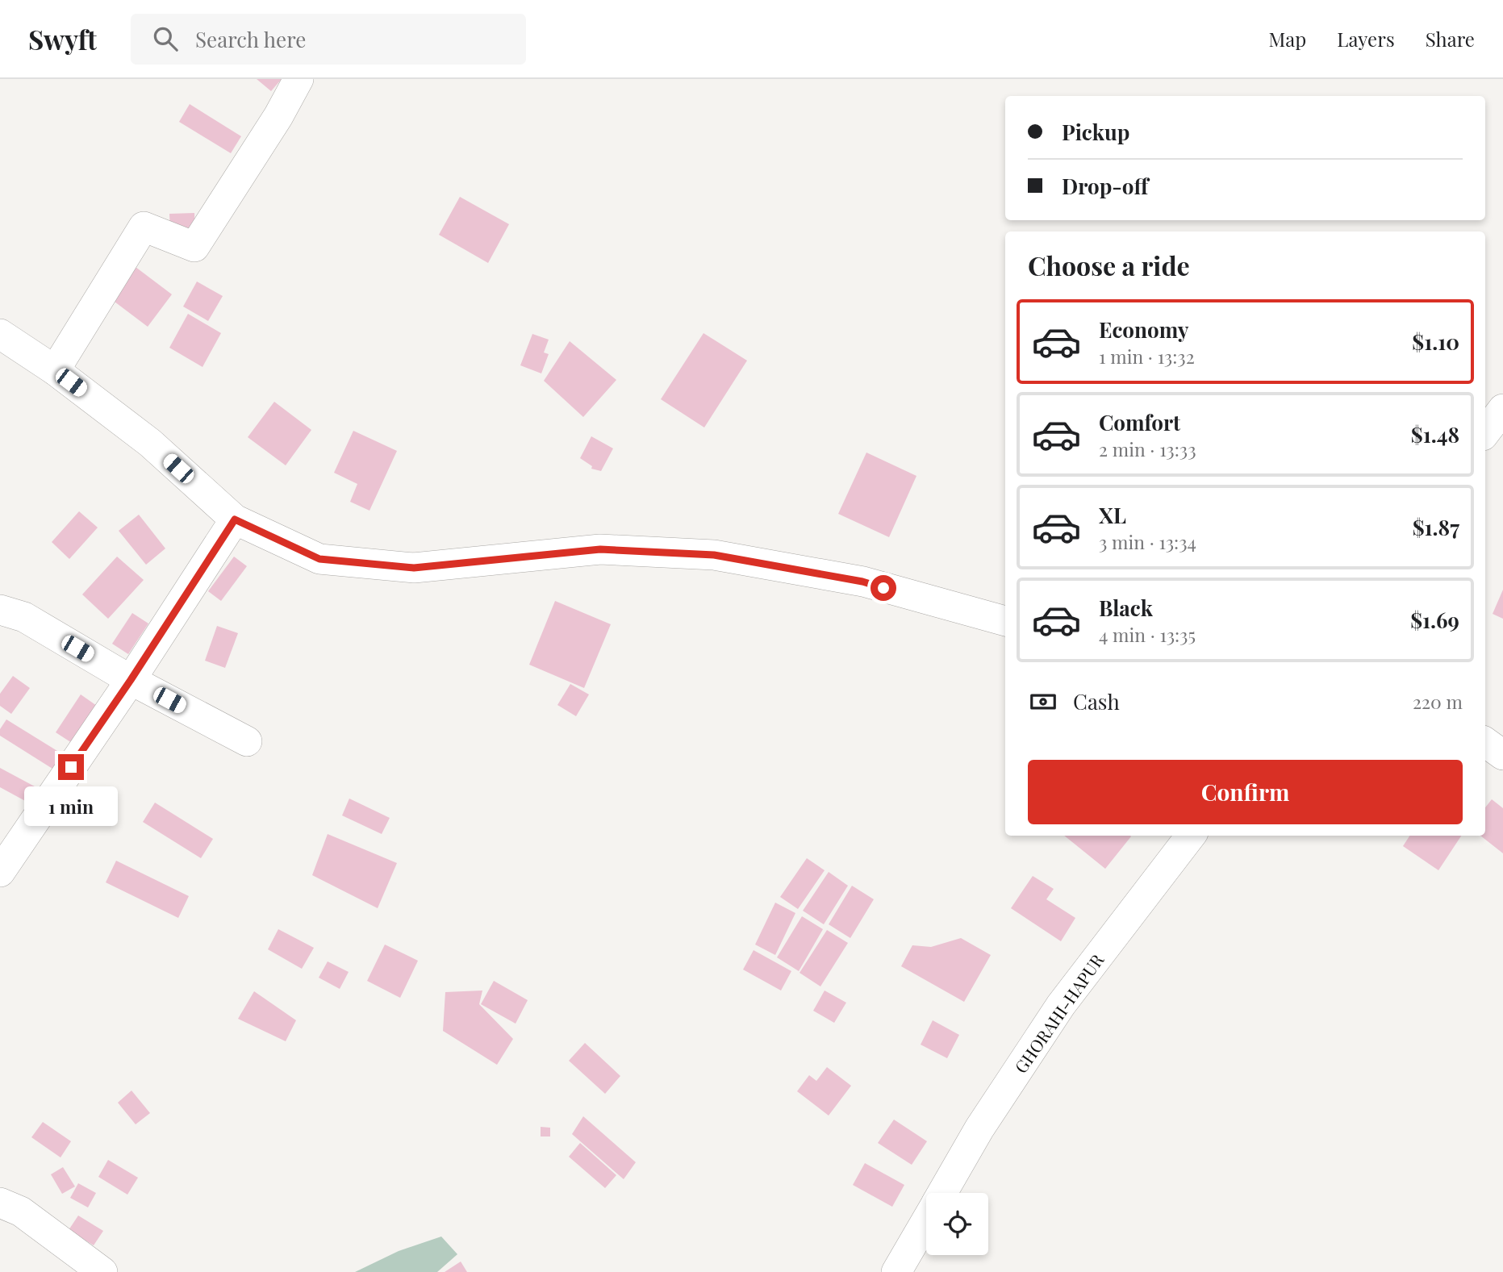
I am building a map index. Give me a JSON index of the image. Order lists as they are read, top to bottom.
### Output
{
  "streets": {
    "street": ["GHORAHI-HAPUR"]
  },
  "page": {
    "header": "Swyft",
    "search": "Search here",
    "nav": ["Map", "Layers", "Share"],
    "banner": ["Pickup", "Drop-off"],
    "heading": "Choose a ride",
    "list": [
      {
        "name": "Economy",
        "note": "1 min · 13:32",
        "value": "$1.10"
      },
      {
        "name": "Comfort",
        "note": "2 min · 13:33",
        "value": "$1.48"
      },
      {
        "name": "XL",
        "note": "3 min · 13:34",
        "value": "$1.87"
      },
      {
        "name": "Black",
        "note": "4 min · 13:35",
        "value": "$1.69"
      }
    ],
    "pay": ["Cash", "220 m"],
    "buttons": "Confirm",
    "bubble": "1 min"
  }
}
